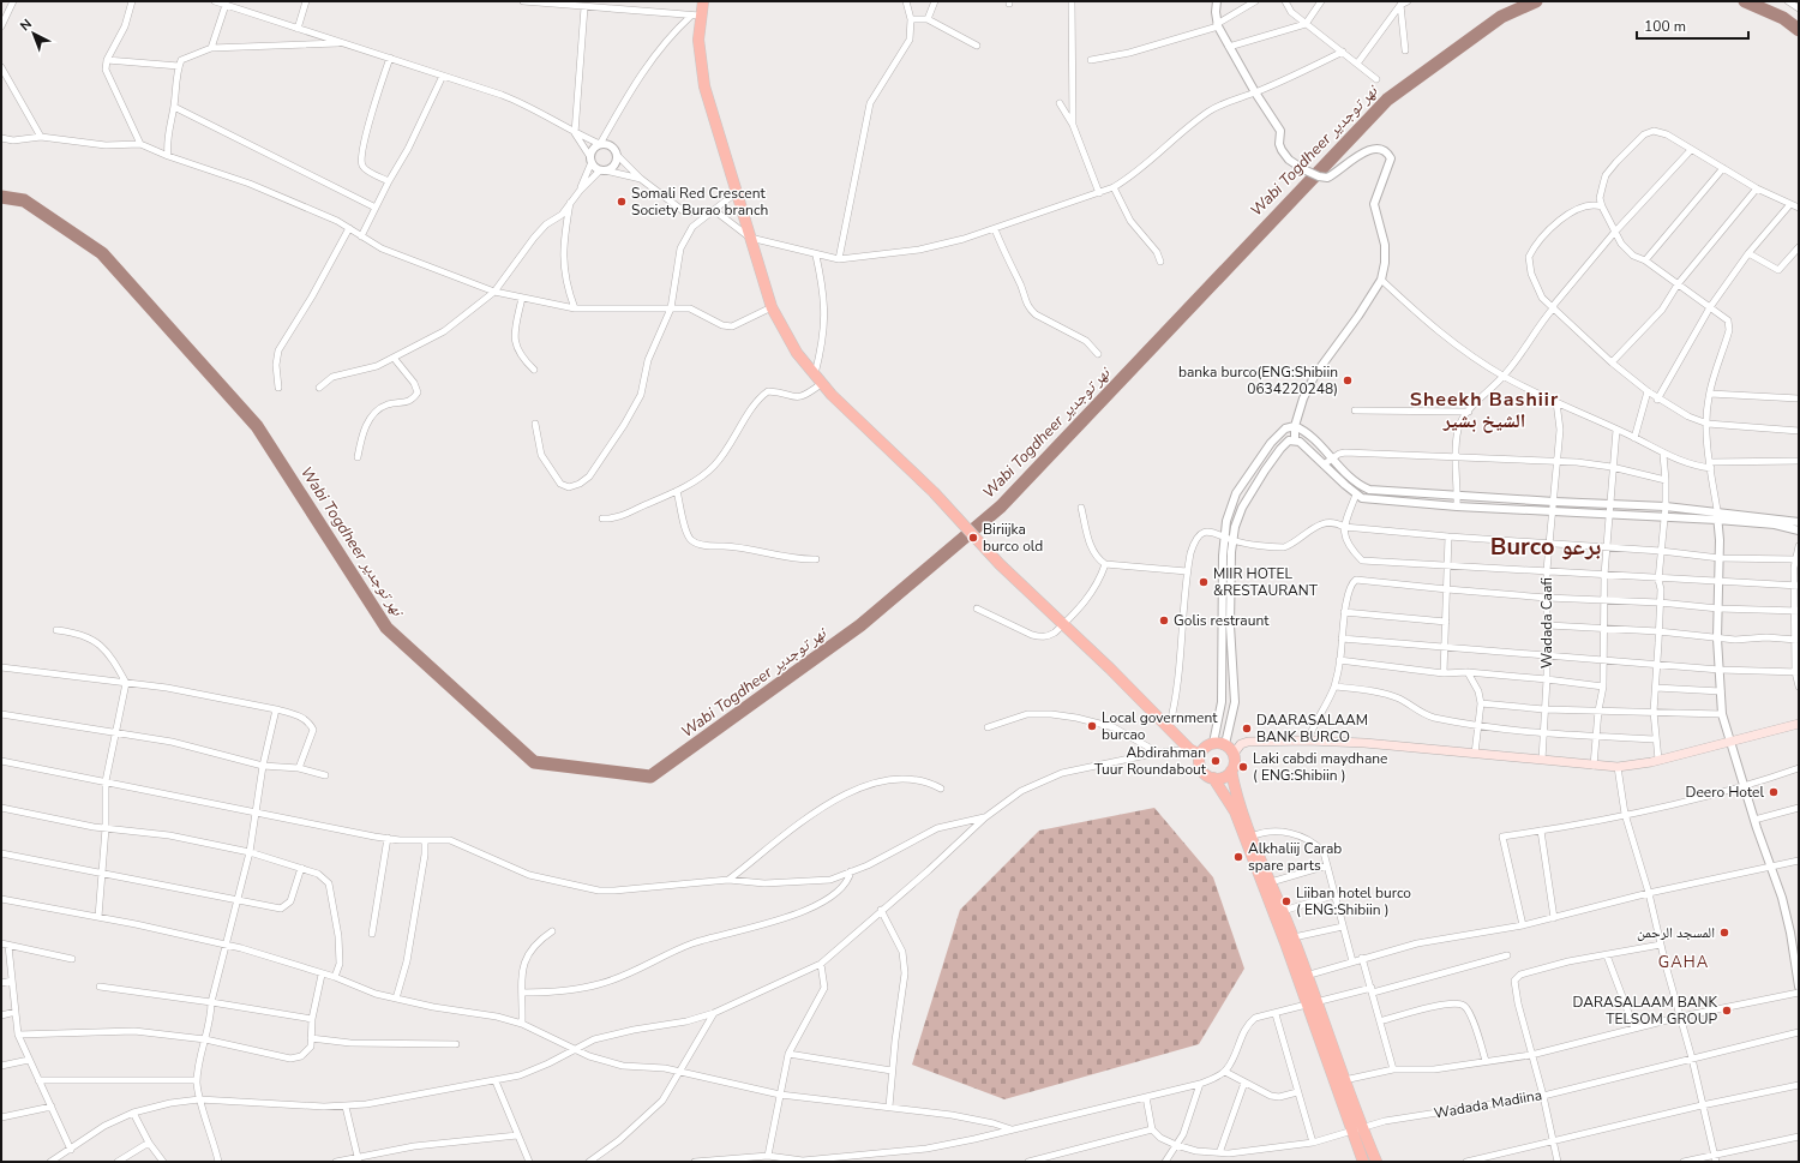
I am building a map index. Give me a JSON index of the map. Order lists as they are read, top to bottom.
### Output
{
  "streets": {
    "street": ["Wadada Caafi", "Wadada Madiina"]
  },
  "districts": ["Sheekh Bashiir الشيخ بشير", "Burco برعو", "GAHA"],
  "water": ["Wabi Togdheer نهر توجدير"],
  "places": [
    "Somali Red Crescent Society Burao branch",
    "banka burco(ENG:Shibiin 0634220248)",
    "Biriijka burco old",
    "MIIR HOTEL &RESTAURANT",
    "Golis restraunt",
    "Local government burcao",
    "DAARASALAAM BANK BURCO",
    "Abdirahman Tuur Roundabout",
    "Laki cabdi maydhane ( ENG:Shibiin )",
    "Deero Hotel",
    "Alkhaliij Carab spare parts",
    "Liiban hotel burco ( ENG:Shibiin )",
    "المسجد الرحمن",
    "DARASALAAM BANK TELSOM GROUP"
  ],
  "scale_bar": "100 m",
  "north": "top left"
}
